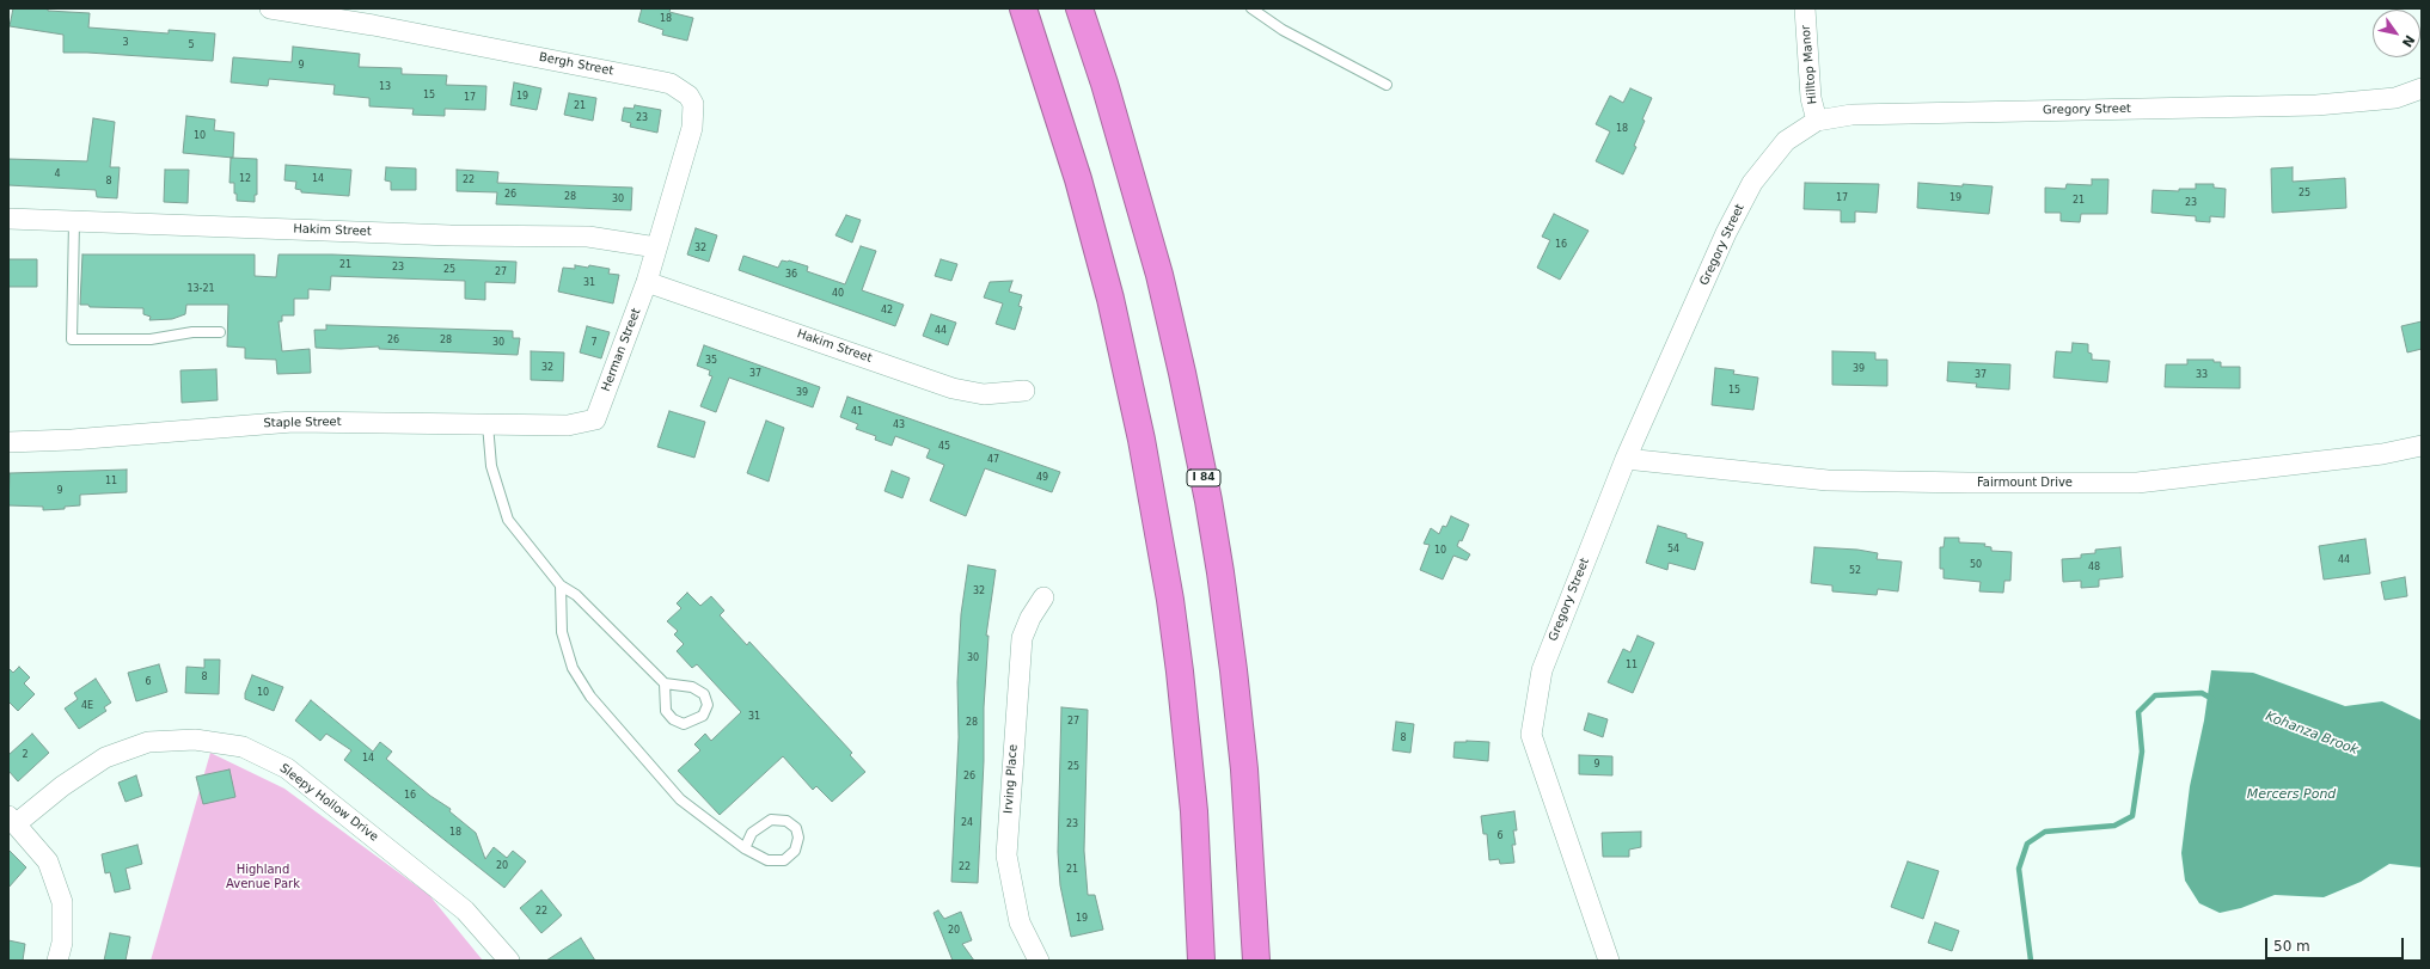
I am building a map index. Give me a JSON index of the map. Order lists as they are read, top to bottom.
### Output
{
  "streets": {
    "highway": ["I 84"],
    "street": [
      "Bergh Street",
      "Hilltop Manor",
      "Gregory Street",
      "Hakim Street",
      "Herman Street",
      "Staple Street",
      "Fairmount Drive",
      "Irving Place",
      "Sleepy Hollow Drive"
    ]
  },
  "crossings": [
    ["Bergh Street", "Hakim Street"],
    ["Bergh Street", "Herman Street"],
    ["Hilltop Manor", "Gregory Street"],
    ["Gregory Street", "Fairmount Drive"],
    ["Hakim Street", "Herman Street"],
    ["Herman Street", "Staple Street"]
  ],
  "water": ["Kohanza Brook", "Mercers Pond"],
  "parks": ["Highland Avenue Park"],
  "house_numbers": [
    "18",
    "3",
    "5",
    "9",
    "13",
    "15",
    "19",
    "17",
    "21",
    "23",
    "18",
    "10",
    "4",
    "12",
    "14",
    "22",
    "8",
    "25",
    "26",
    "28",
    "17",
    "19",
    "30",
    "21",
    "23",
    "16",
    "32",
    "21",
    "23",
    "25",
    "27",
    "36",
    "31",
    "13-21",
    "40",
    "42",
    "44",
    "26",
    "28",
    "30",
    "7",
    "35",
    "32",
    "39",
    "37",
    "37",
    "33",
    "15",
    "39",
    "41",
    "43",
    "45",
    "47",
    "49",
    "11",
    "9",
    "54",
    "10",
    "44",
    "50",
    "48",
    "52",
    "32",
    "30",
    "11",
    "8",
    "6",
    "10",
    "4E",
    "31",
    "27",
    "28",
    "8",
    "2",
    "14",
    "9",
    "25",
    "26",
    "16",
    "24",
    "23",
    "18",
    "6",
    "20",
    "22",
    "21",
    "22",
    "19",
    "20"
  ],
  "scale_bar": "50 m",
  "north": "bottom right"
}
